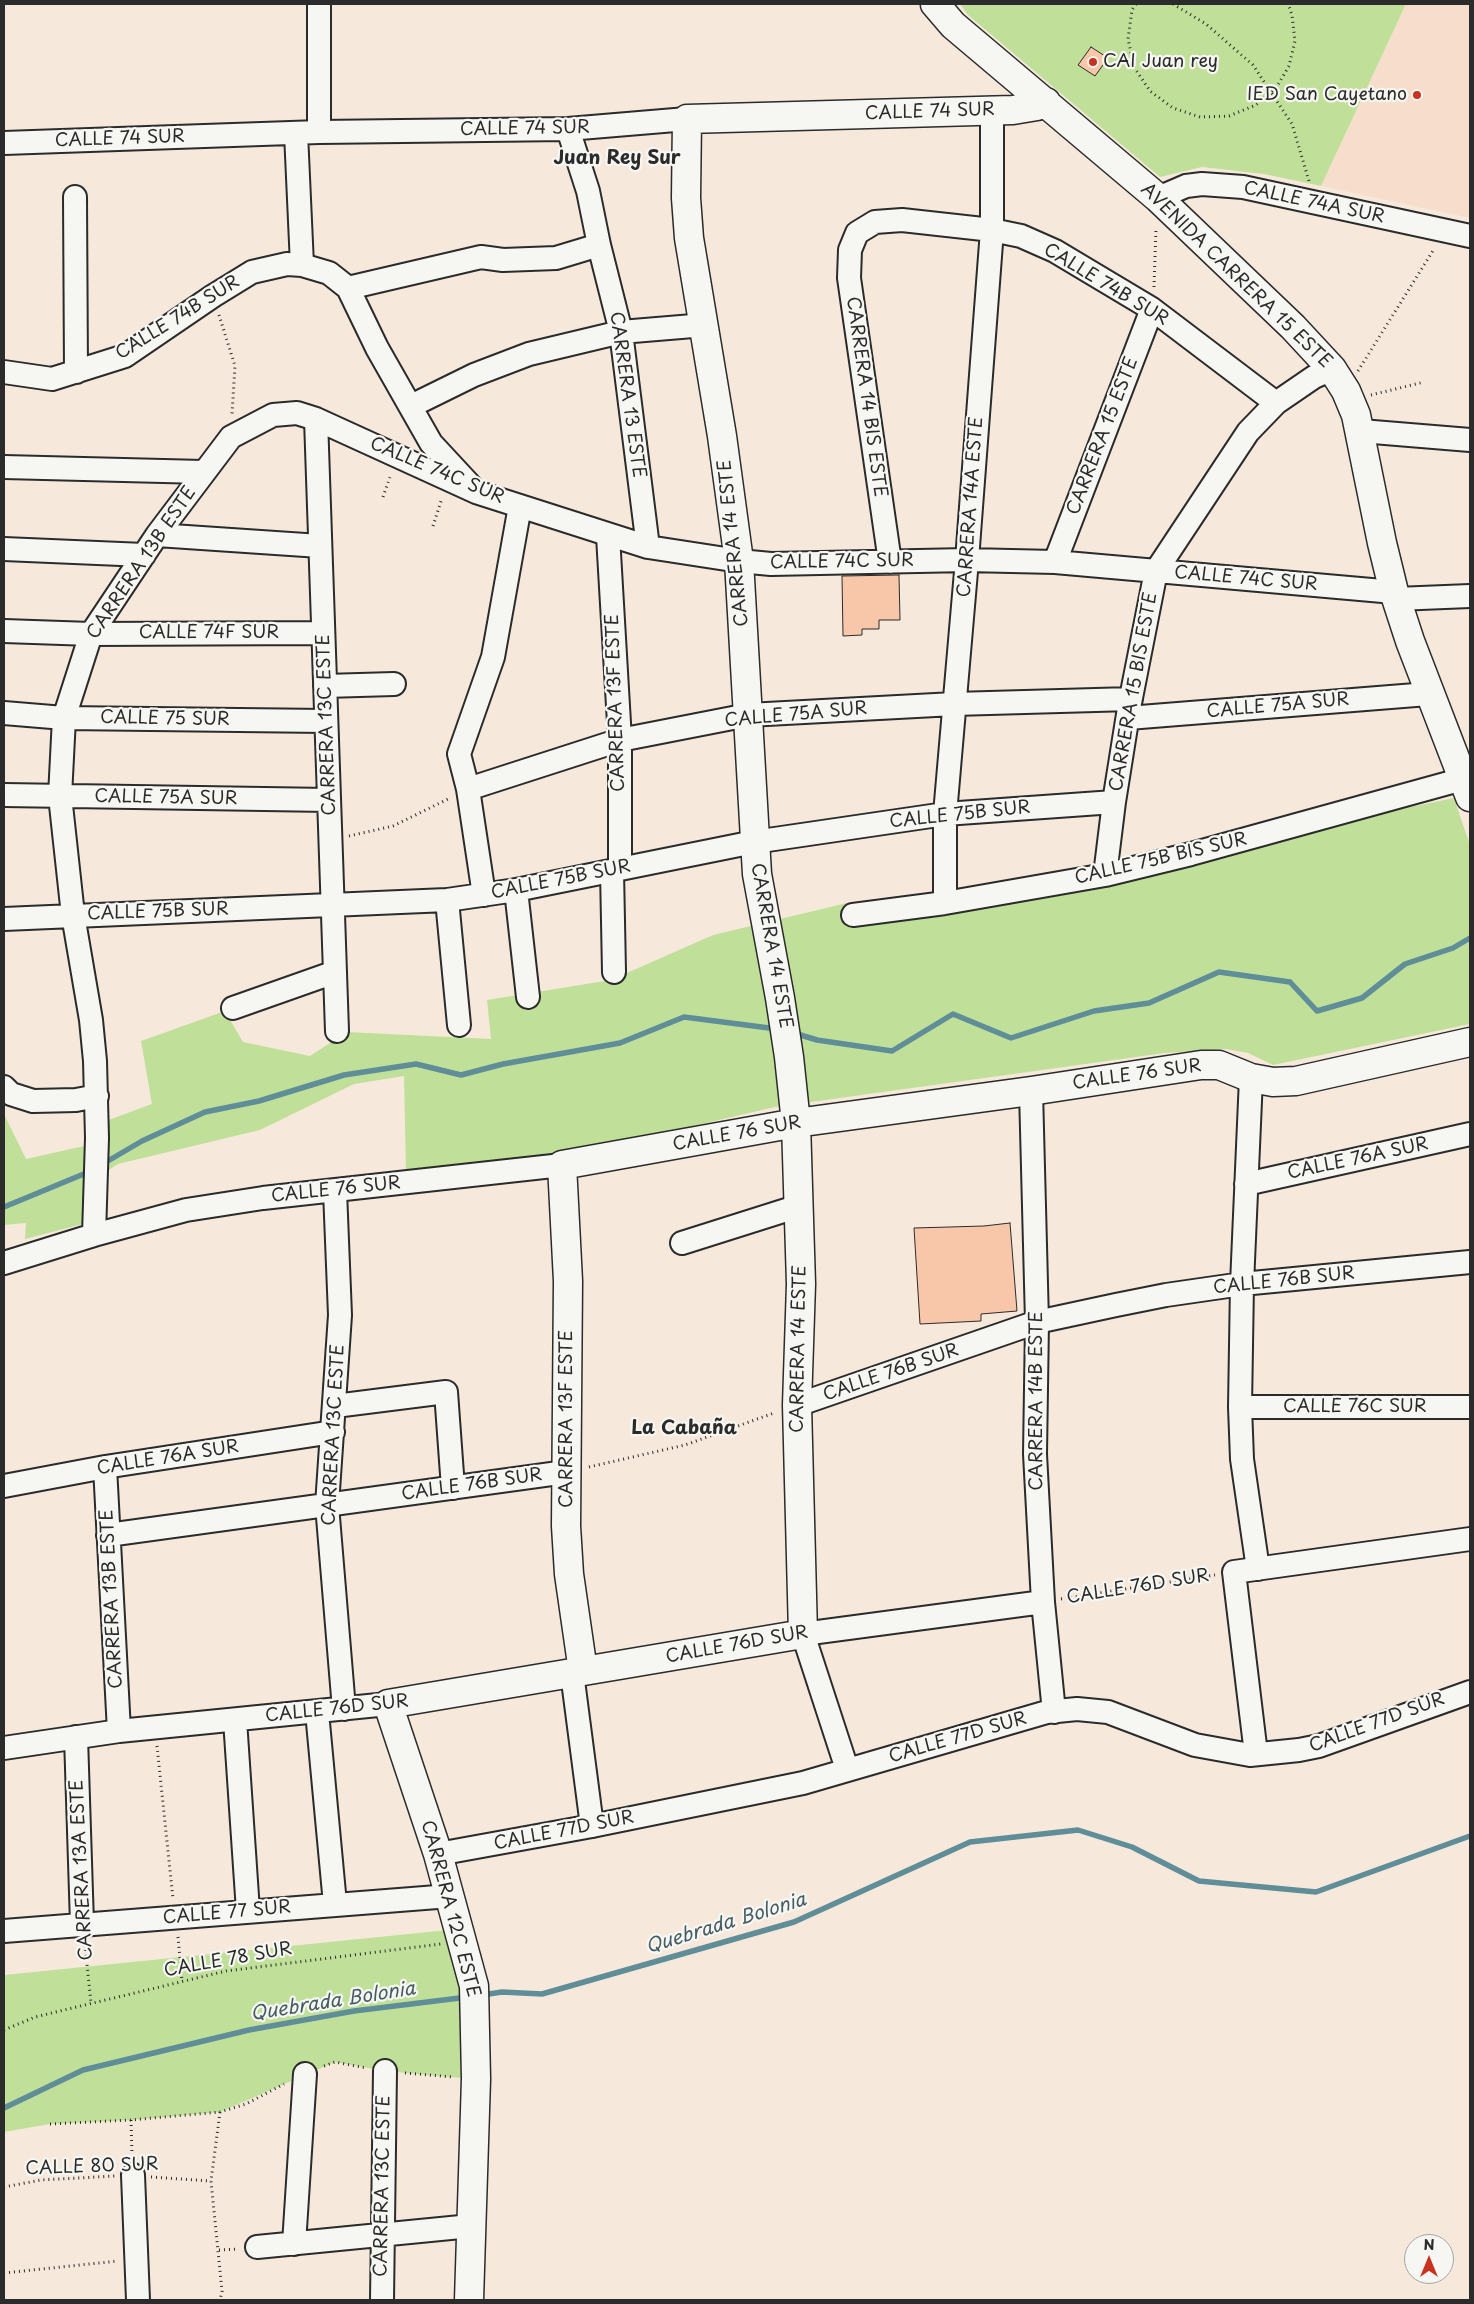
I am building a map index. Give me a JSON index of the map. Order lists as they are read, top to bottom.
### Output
{
  "streets": {
    "street": [
      "CALLE 74 SUR",
      "CALLE 74A SUR",
      "AVENIDA CARRERA 15 ESTE",
      "CALLE 74B SUR",
      "CARRERA 13 ESTE",
      "CARRERA 14 BIS ESTE",
      "CARRERA 15 ESTE",
      "CALLE 74C SUR",
      "CARRERA 14A ESTE",
      "CARRERA 14 ESTE",
      "CARRERA 13B ESTE",
      "CALLE 74F SUR",
      "CARRERA 15 BIS ESTE",
      "CARRERA 13F ESTE",
      "CALLE 75A SUR",
      "CALLE 75 SUR",
      "CARRERA 13C ESTE",
      "CALLE 75B SUR",
      "CALLE 75B BIS SUR",
      "CALLE 76 SUR",
      "CALLE 76A SUR",
      "CALLE 76B SUR",
      "CARRERA 14B ESTE",
      "CALLE 76C SUR",
      "CALLE 76D SUR",
      "CALLE 77D SUR",
      "CARRERA 13A ESTE",
      "CARRERA 12C ESTE",
      "CALLE 77 SUR"
    ],
    "path": ["CALLE 78 SUR", "CALLE 80 SUR"]
  },
  "crossings": [
    ["CALLE 74 SUR", "AVENIDA CARRERA 15 ESTE"],
    ["CALLE 74 SUR", "CARRERA 13 ESTE"],
    ["CALLE 74 SUR", "CARRERA 14A ESTE"],
    ["CALLE 74 SUR", "CARRERA 14 ESTE"],
    ["CALLE 74A SUR", "AVENIDA CARRERA 15 ESTE"],
    ["AVENIDA CARRERA 15 ESTE", "CALLE 74C SUR"],
    ["AVENIDA CARRERA 15 ESTE", "CARRERA 15 BIS ESTE"],
    ["AVENIDA CARRERA 15 ESTE", "CALLE 75A SUR"],
    ["AVENIDA CARRERA 15 ESTE", "CALLE 75B BIS SUR"],
    ["CALLE 74B SUR", "CARRERA 14 BIS ESTE"],
    ["CALLE 74B SUR", "CARRERA 15 ESTE"],
    ["CALLE 74B SUR", "CALLE 74C SUR"],
    ["CALLE 74B SUR", "CARRERA 14A ESTE"],
    ["CALLE 74B SUR", "CARRERA 15 BIS ESTE"],
    ["CARRERA 13 ESTE", "CALLE 74C SUR"],
    ["CARRERA 14 BIS ESTE", "CALLE 74C SUR"],
    ["CARRERA 15 ESTE", "CALLE 74C SUR"],
    ["CALLE 74C SUR", "CARRERA 14A ESTE"],
    ["CALLE 74C SUR", "CARRERA 14 ESTE"],
    ["CALLE 74C SUR", "CARRERA 13B ESTE"],
    ["CALLE 74C SUR", "CARRERA 15 BIS ESTE"],
    ["CALLE 74C SUR", "CARRERA 13F ESTE"],
    ["CALLE 74C SUR", "CARRERA 13C ESTE"],
    ["CARRERA 14A ESTE", "CALLE 75A SUR"],
    ["CARRERA 14A ESTE", "CALLE 75B SUR"],
    ["CARRERA 14A ESTE", "CALLE 75B BIS SUR"],
    ["CARRERA 14 ESTE", "CALLE 75A SUR"],
    ["CARRERA 14 ESTE", "CALLE 75B SUR"],
    ["CARRERA 14 ESTE", "CALLE 76 SUR"],
    ["CARRERA 14 ESTE", "CALLE 76B SUR"],
    ["CARRERA 14 ESTE", "CALLE 76D SUR"],
    ["CARRERA 14 ESTE", "CALLE 77D SUR"],
    ["CARRERA 13B ESTE", "CALLE 74F SUR"],
    ["CARRERA 13B ESTE", "CALLE 75A SUR"],
    ["CARRERA 13B ESTE", "CALLE 75 SUR"],
    ["CARRERA 13B ESTE", "CALLE 75B SUR"],
    ["CARRERA 13B ESTE", "CALLE 76 SUR"],
    ["CARRERA 13B ESTE", "CALLE 76A SUR"],
    ["CARRERA 13B ESTE", "CALLE 76B SUR"],
    ["CARRERA 13B ESTE", "CALLE 76D SUR"],
    ["CALLE 74F SUR", "CARRERA 13C ESTE"],
    ["CARRERA 15 BIS ESTE", "CALLE 75A SUR"],
    ["CARRERA 15 BIS ESTE", "CALLE 75B SUR"],
    ["CARRERA 15 BIS ESTE", "CALLE 75B BIS SUR"],
    ["CARRERA 13F ESTE", "CALLE 75A SUR"],
    ["CARRERA 13F ESTE", "CALLE 75B SUR"],
    ["CARRERA 13F ESTE", "CALLE 76 SUR"],
    ["CARRERA 13F ESTE", "CALLE 76B SUR"],
    ["CARRERA 13F ESTE", "CALLE 76D SUR"],
    ["CALLE 75A SUR", "CARRERA 13C ESTE"],
    ["CALLE 75 SUR", "CARRERA 13C ESTE"],
    ["CARRERA 13C ESTE", "CALLE 75B SUR"],
    ["CARRERA 13C ESTE", "CALLE 76 SUR"],
    ["CARRERA 13C ESTE", "CALLE 76A SUR"],
    ["CARRERA 13C ESTE", "CALLE 76B SUR"],
    ["CARRERA 13C ESTE", "CALLE 76D SUR"],
    ["CALLE 76 SUR", "CARRERA 14B ESTE"],
    ["CALLE 76B SUR", "CARRERA 14B ESTE"],
    ["CARRERA 14B ESTE", "CALLE 76D SUR"],
    ["CARRERA 14B ESTE", "CALLE 77D SUR"],
    ["CALLE 76D SUR", "CARRERA 13A ESTE"],
    ["CALLE 76D SUR", "CARRERA 12C ESTE"],
    ["CALLE 77D SUR", "CARRERA 12C ESTE"],
    ["CARRERA 13A ESTE", "CALLE 77 SUR"],
    ["CARRERA 13A ESTE", "CALLE 78 SUR"],
    ["CARRERA 12C ESTE", "CALLE 77 SUR"],
    ["CARRERA 12C ESTE", "CALLE 78 SUR"]
  ],
  "districts": ["Juan Rey Sur", "La Cabaña"],
  "water": ["Quebrada Bolonia"],
  "places": ["CAI Juan rey", "IED San Cayetano"],
  "north": "top"
}
